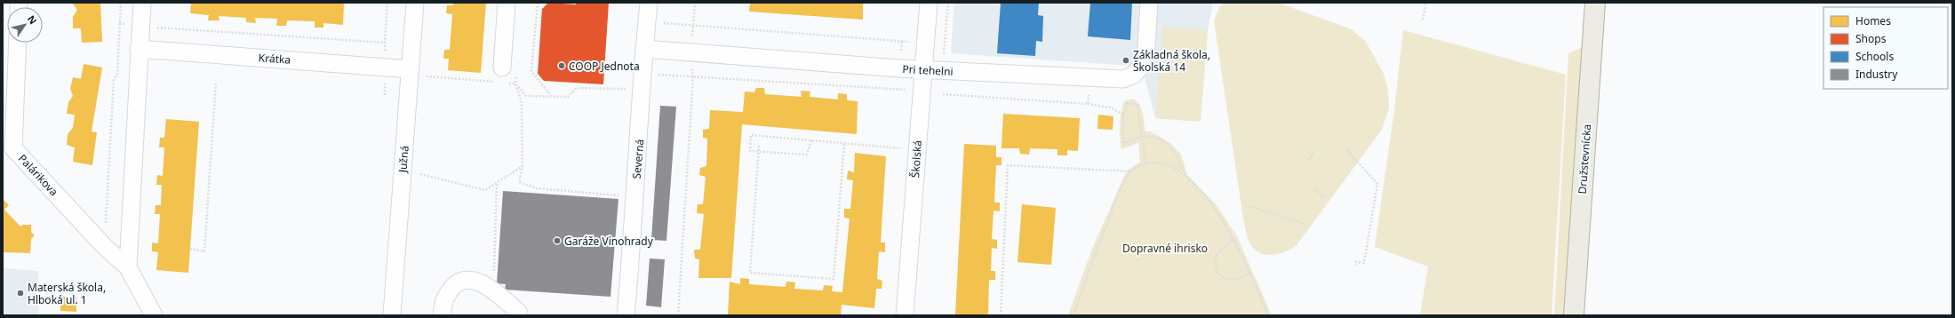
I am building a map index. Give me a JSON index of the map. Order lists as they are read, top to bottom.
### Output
{
  "streets": {
    "main road": ["Družstevnícka"],
    "street": [
      "Krátka",
      "Pri tehelni",
      "Južná",
      "Severná",
      "Školská",
      "Palárikova"
    ]
  },
  "crossings": [
    ["Krátka", "Južná"],
    ["Pri tehelni", "Severná"],
    ["Pri tehelni", "Školská"]
  ],
  "parks": ["Dopravné ihrisko"],
  "places": [
    "Základná škola, Školská 14",
    "COOP Jednota",
    "Garáže Vinohrady",
    "Materská škola, Hlboká ul. 1"
  ],
  "legend": [
    "Homes",
    "Shops",
    "Schools",
    "Industry"
  ],
  "north": "top right"
}
